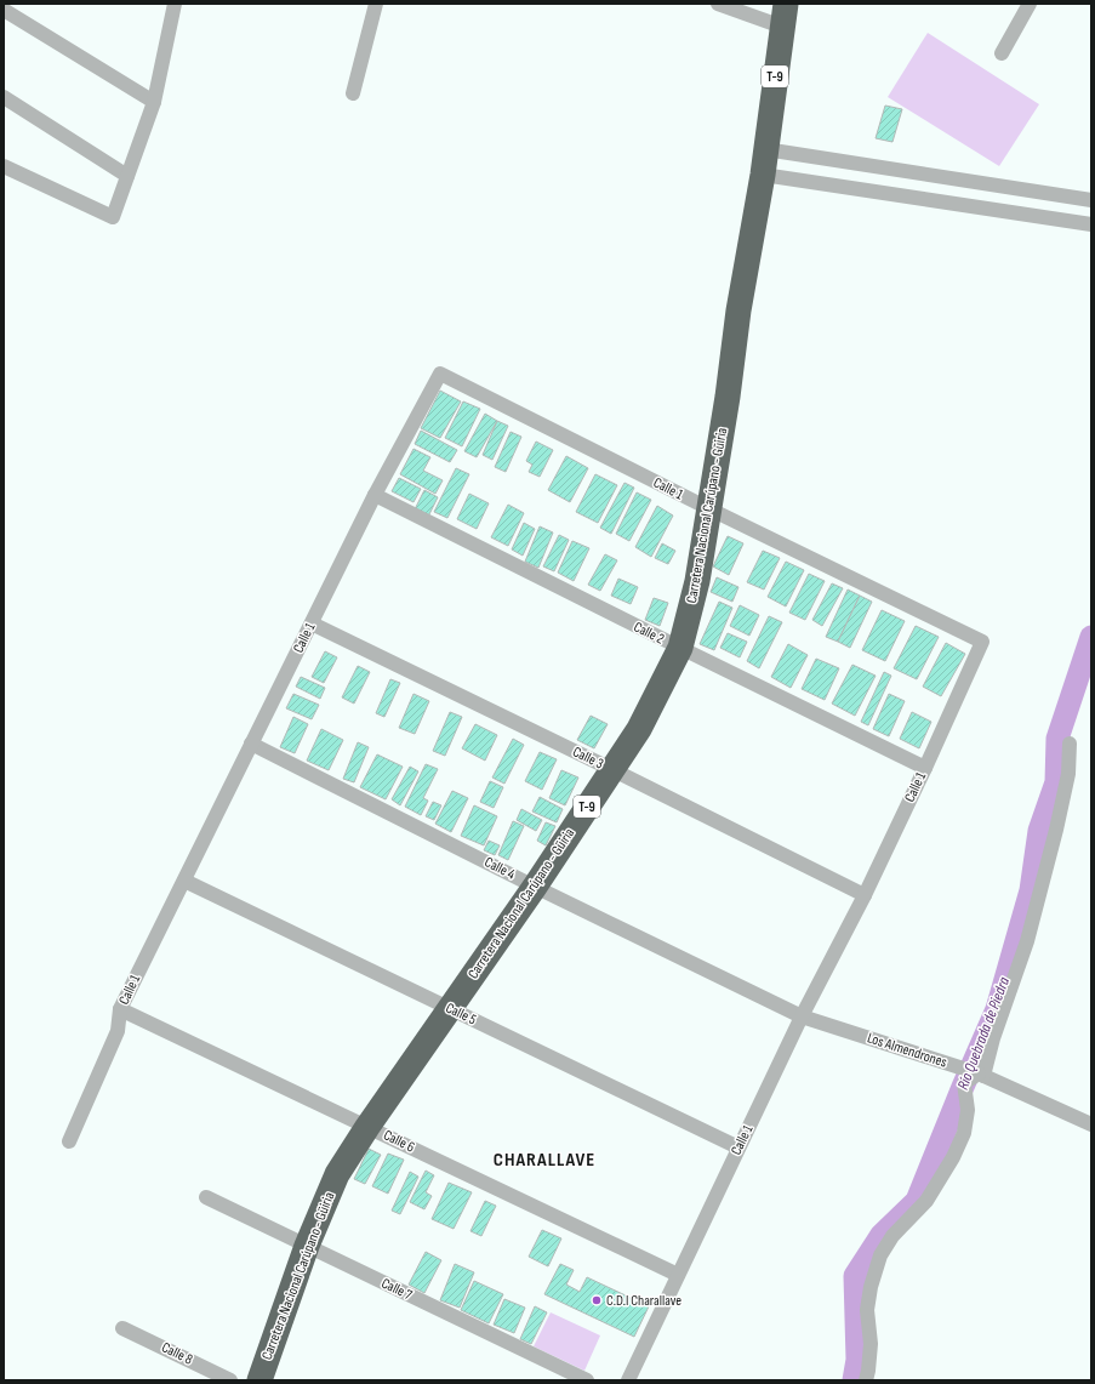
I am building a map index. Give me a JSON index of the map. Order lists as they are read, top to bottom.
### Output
{
  "streets": {
    "highway": ["T-9", "Carretera Nacional Carúpano - Güiria"],
    "street": [
      "Calle 1",
      "Calle 2",
      "Calle 3",
      "Calle 4",
      "Calle 5",
      "Los Almendrones",
      "Calle 6",
      "Calle 7",
      "Calle 8"
    ]
  },
  "crossings": [
    ["Calle 1", "Carretera Nacional Carúpano - Güiria"],
    ["Calle 1", "Calle 2"],
    ["Calle 1", "Calle 3"],
    ["Calle 1", "Calle 4"],
    ["Calle 1", "Calle 5"],
    ["Calle 1", "Los Almendrones"],
    ["Calle 1", "Calle 6"],
    ["Carretera Nacional Carúpano - Güiria", "Calle 2"],
    ["Carretera Nacional Carúpano - Güiria", "Calle 3"],
    ["Carretera Nacional Carúpano - Güiria", "Calle 4"],
    ["Carretera Nacional Carúpano - Güiria", "Calle 5"],
    ["Carretera Nacional Carúpano - Güiria", "Calle 6"],
    ["Carretera Nacional Carúpano - Güiria", "Calle 7"],
    ["Calle 4", "Los Almendrones"]
  ],
  "districts": ["CHARALLAVE"],
  "water": ["Río Quebrada de Piedra"],
  "places": ["C.D.I Charallave"]
}
